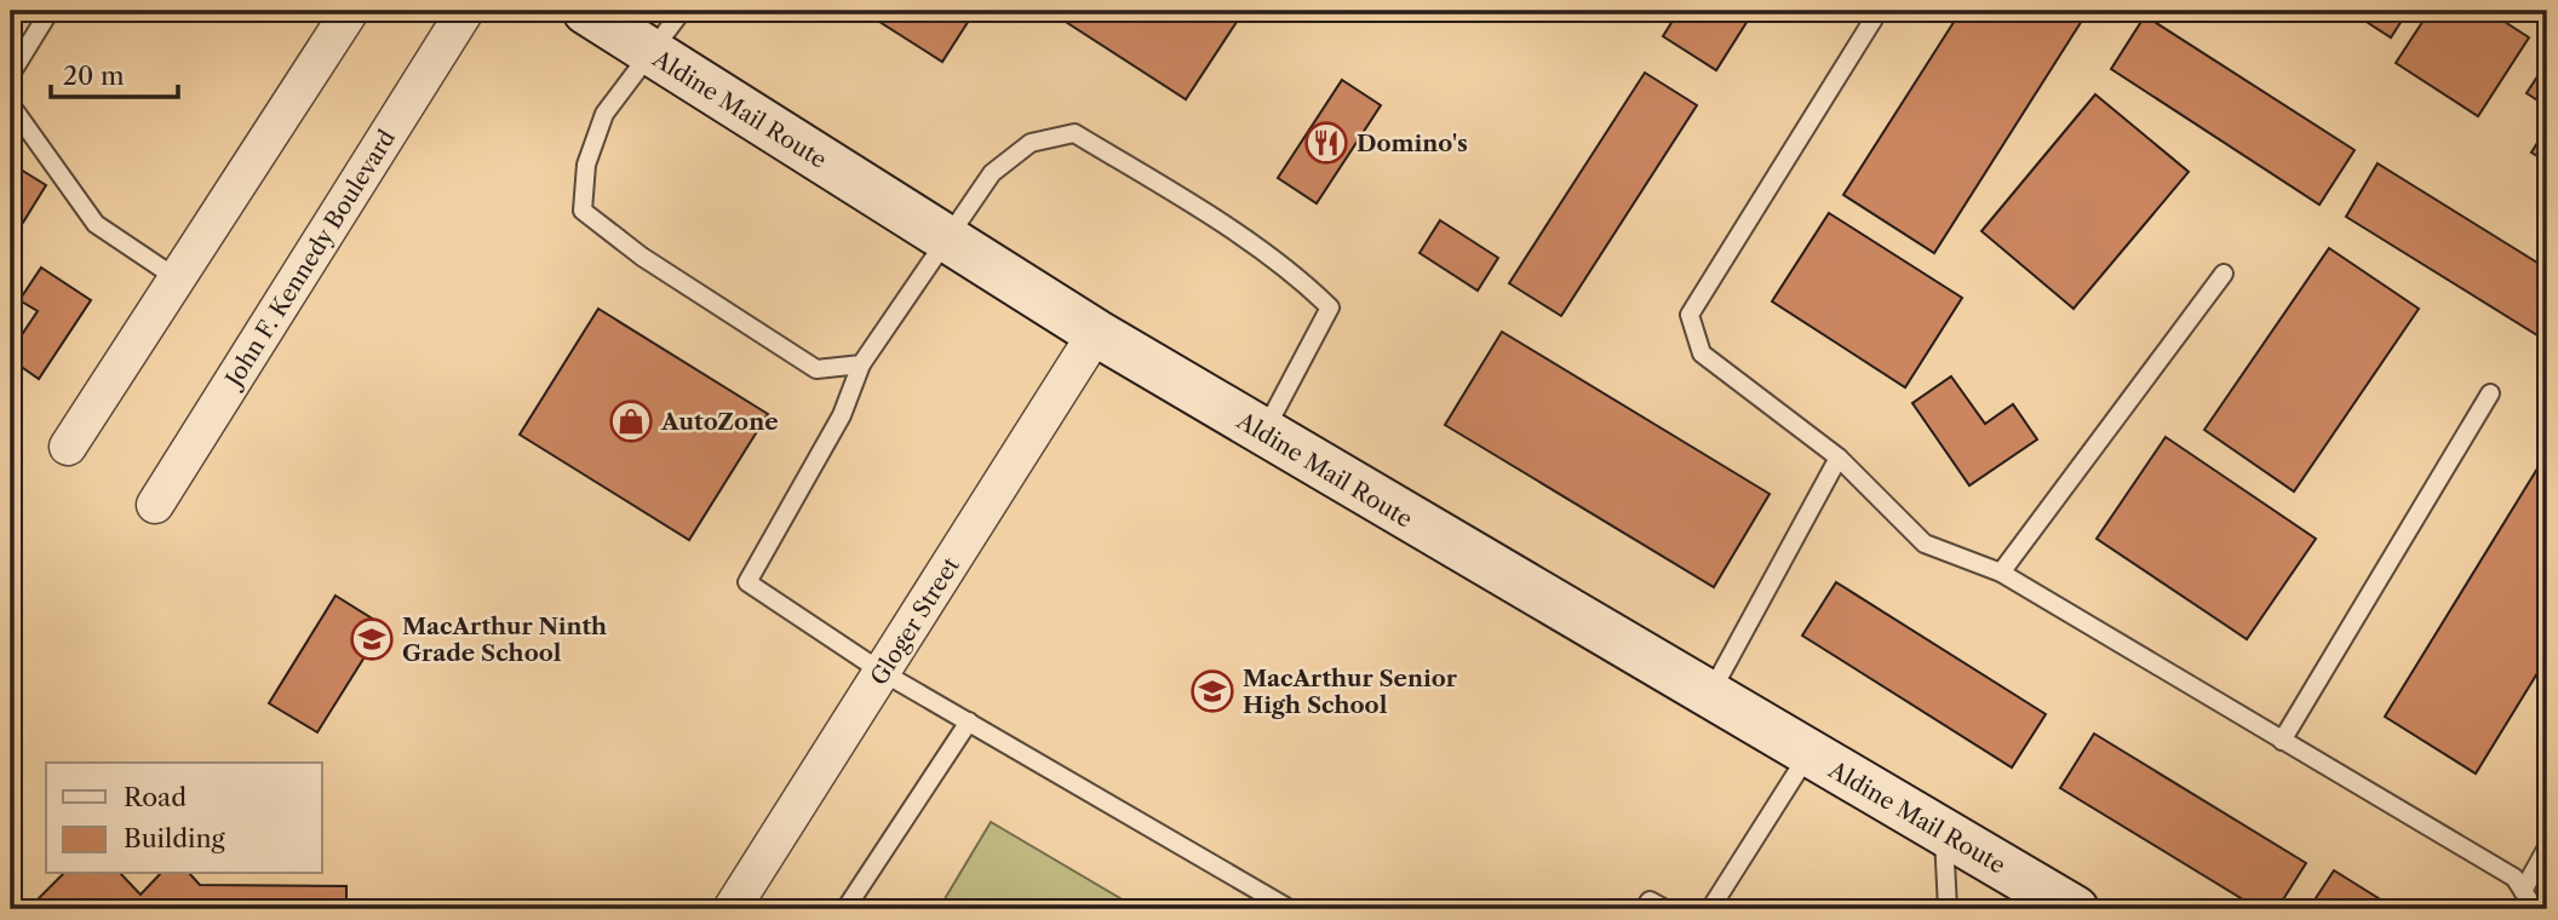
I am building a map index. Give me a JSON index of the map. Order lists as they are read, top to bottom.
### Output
{
  "streets": {
    "main road": ["Aldine Mail Route"],
    "street": ["John F. Kennedy Boulevard", "Gloger Street"]
  },
  "crossings": [
    ["Aldine Mail Route", "Gloger Street"]
  ],
  "places": {
    "restaurant": ["Domino's"],
    "shop": ["AutoZone"],
    "school or university": ["MacArthur Ninth Grade School", "MacArthur Senior High School"]
  },
  "legend": ["Road", "Building"],
  "scale_bar": "20 m"
}
